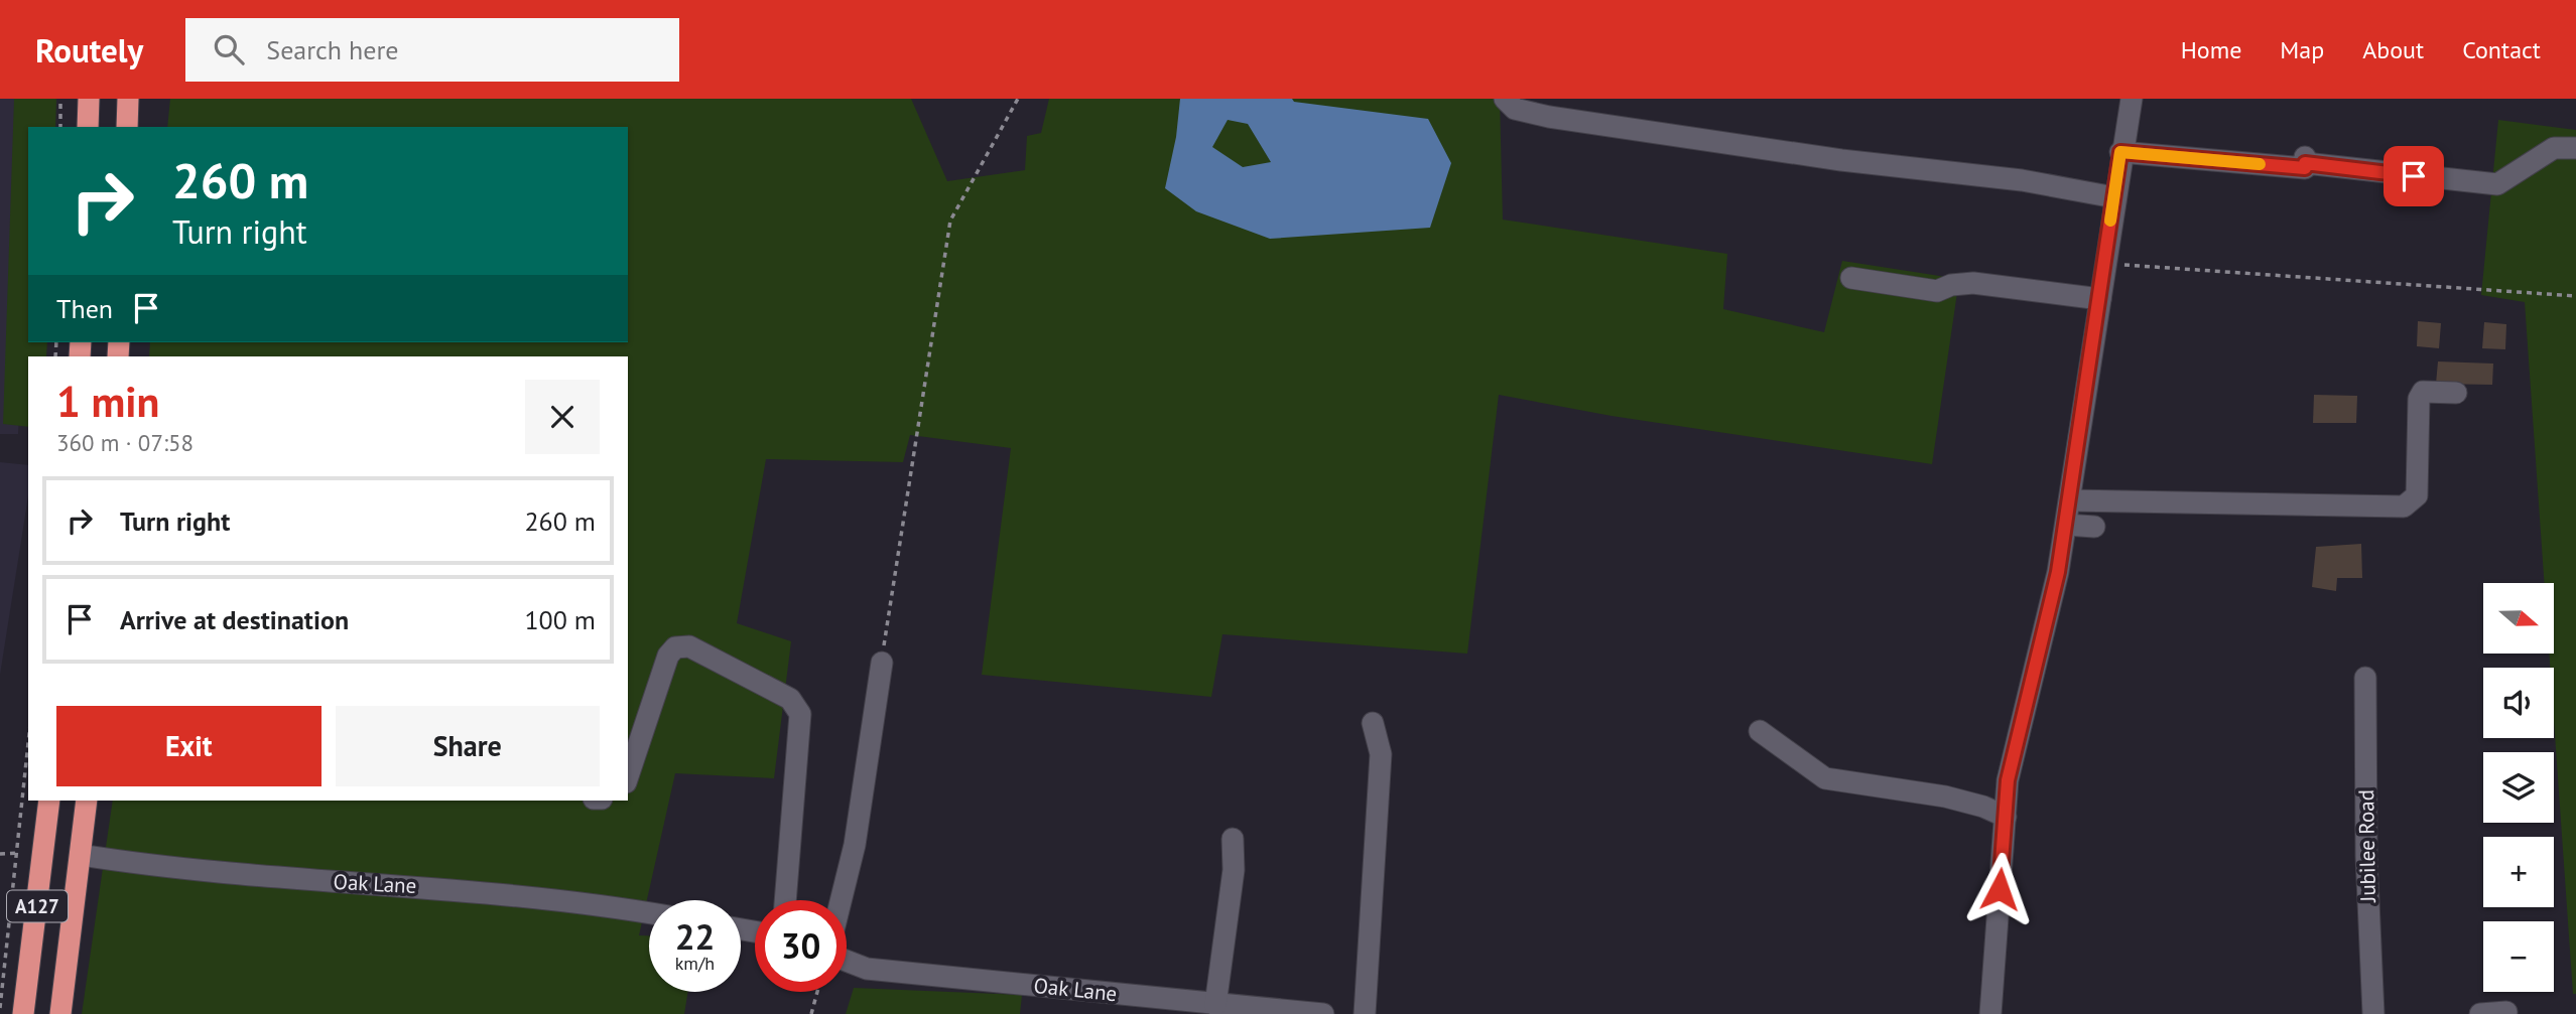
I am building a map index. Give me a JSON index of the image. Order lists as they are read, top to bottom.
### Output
{
  "streets": {
    "highway": ["A127"],
    "street": ["Jubilee Road", "Oak Lane"]
  },
  "crossings": [
    ["Oak Lane", "A127"]
  ],
  "north": "right",
  "page": {
    "header": "Routely",
    "search": "Search here",
    "nav": [
      "Home",
      "Map",
      "About",
      "Contact"
    ],
    "turn": ["260 m", "Turn right"],
    "then": "Then",
    "heading": ["1 min", "360 m · 07:58"],
    "list": [
      {
        "name": "Turn right",
        "value": "260 m"
      },
      {
        "name": "Arrive at destination",
        "value": "100 m"
      }
    ],
    "map_buttons": ["+", "−"],
    "buttons": ["Exit", "Share"],
    "speed": "22 km/h",
    "limit": "30"
  }
}
